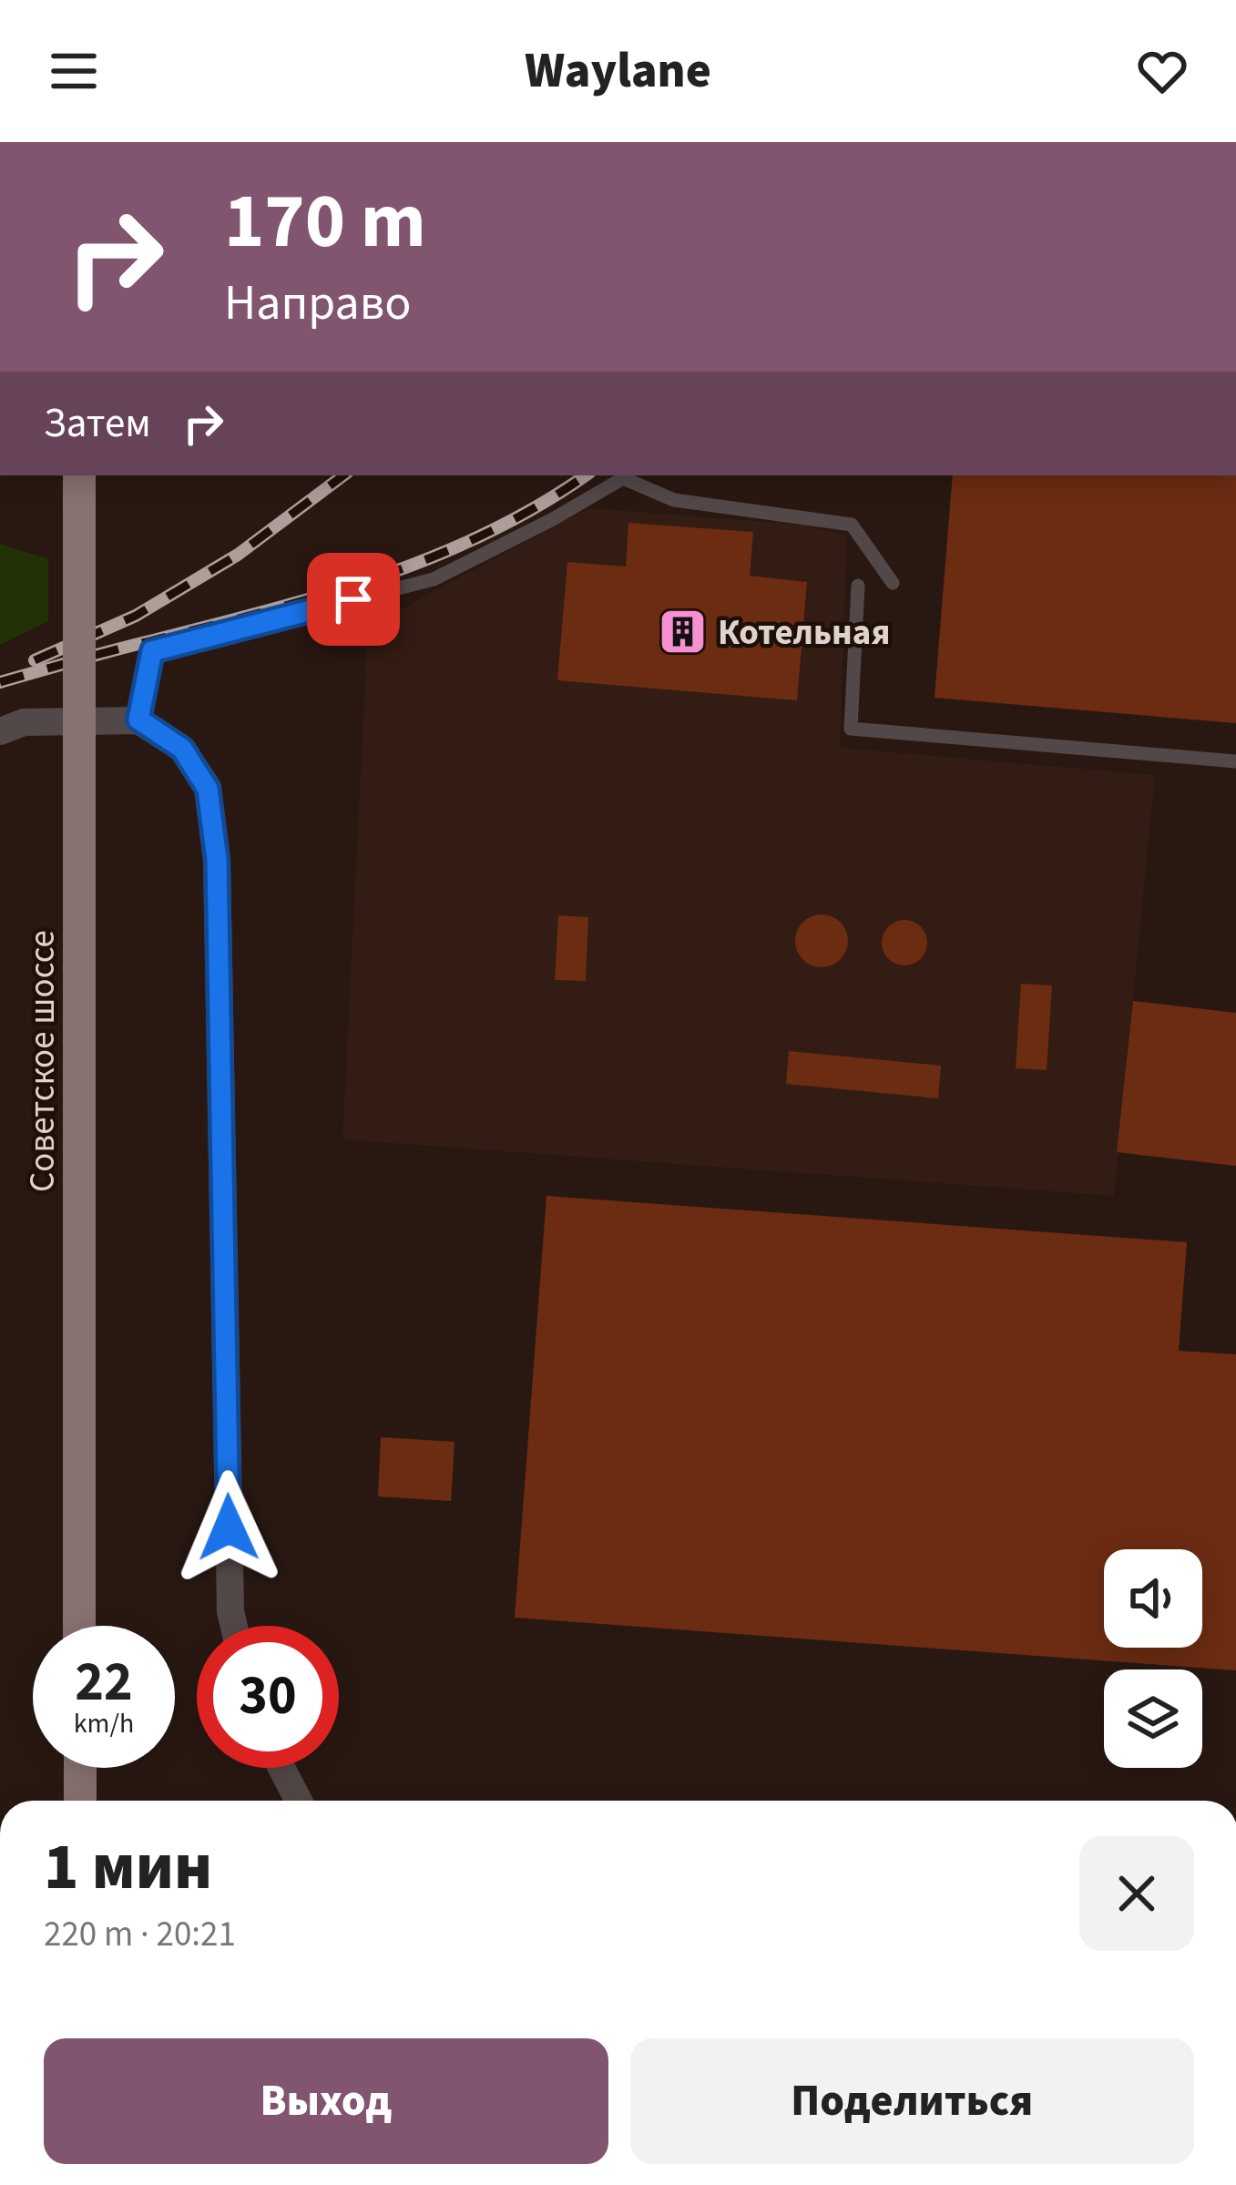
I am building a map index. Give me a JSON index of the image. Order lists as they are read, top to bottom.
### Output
{
  "streets": {
    "main road": ["Советское шоссе"]
  },
  "places": {
    "building": ["Котельная"]
  },
  "page": {
    "header": "Waylane",
    "turn": ["170 m", "Направо"],
    "then": "Затем",
    "speed": "22 km/h",
    "limit": "30",
    "heading": ["1 мин", "220 m · 20:21"],
    "buttons": ["Выход", "Поделиться"]
  }
}
